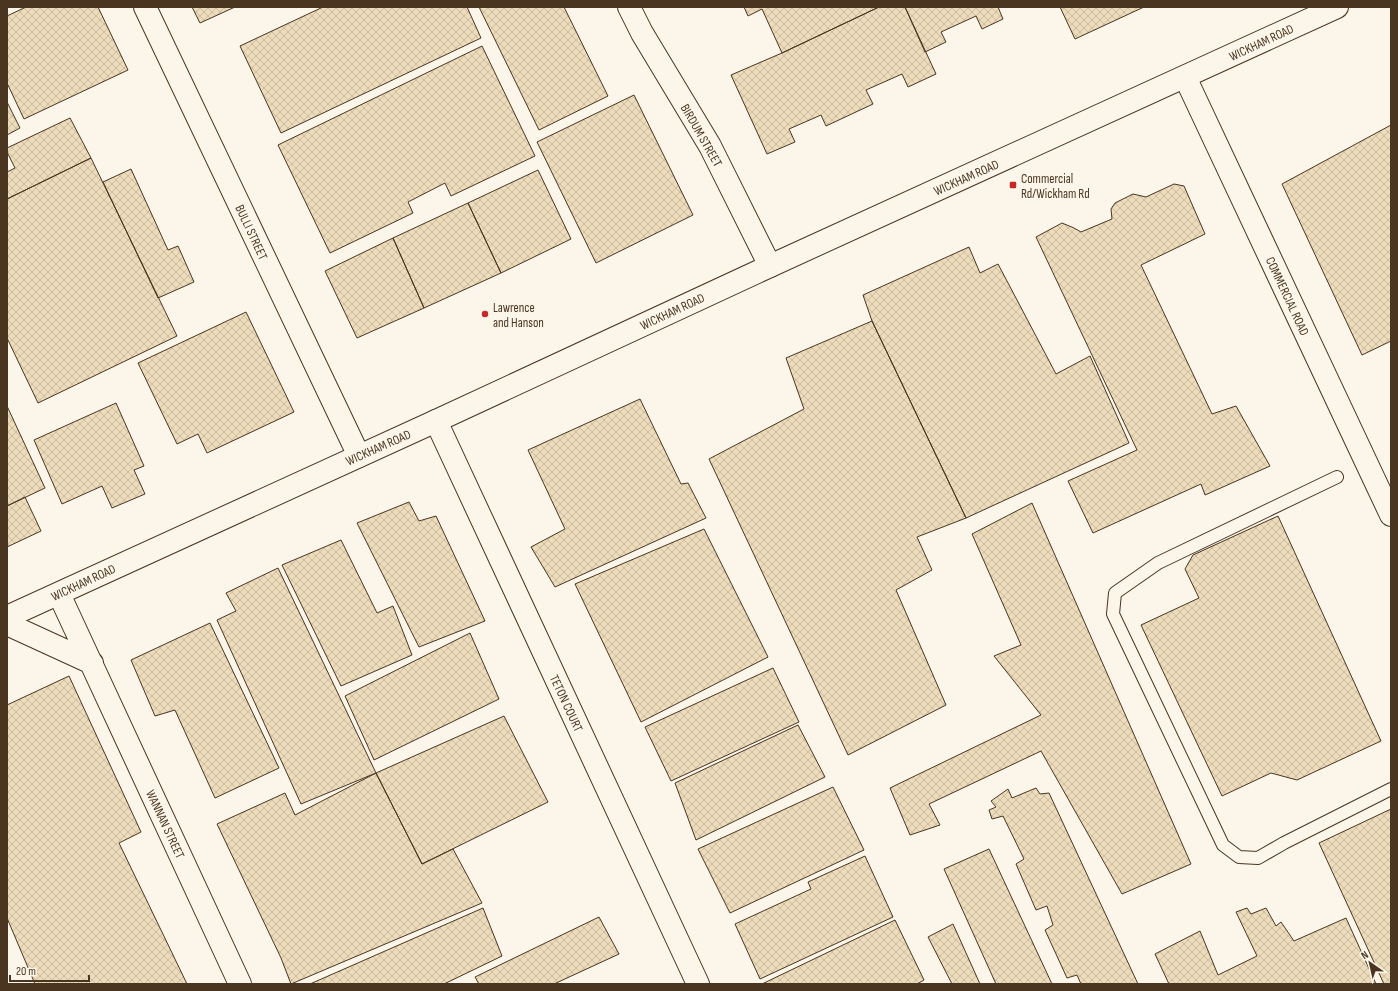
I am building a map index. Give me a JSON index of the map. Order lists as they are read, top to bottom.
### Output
{
  "streets": {
    "street": [
      "WICKHAM ROAD",
      "BIRDUM STREET",
      "BULLI STREET",
      "COMMERCIAL ROAD",
      "TETON COURT",
      "WANNAN STREET"
    ]
  },
  "crossings": [
    ["WICKHAM ROAD", "BIRDUM STREET"],
    ["WICKHAM ROAD", "BULLI STREET"],
    ["WICKHAM ROAD", "COMMERCIAL ROAD"],
    ["WICKHAM ROAD", "TETON COURT"],
    ["WICKHAM ROAD", "WANNAN STREET"]
  ],
  "places": {
    "transit": ["Commercial Rd/Wickham Rd"],
    "other": ["Lawrence and Hanson"]
  },
  "scale_bar": "20 m",
  "north": "top left"
}
